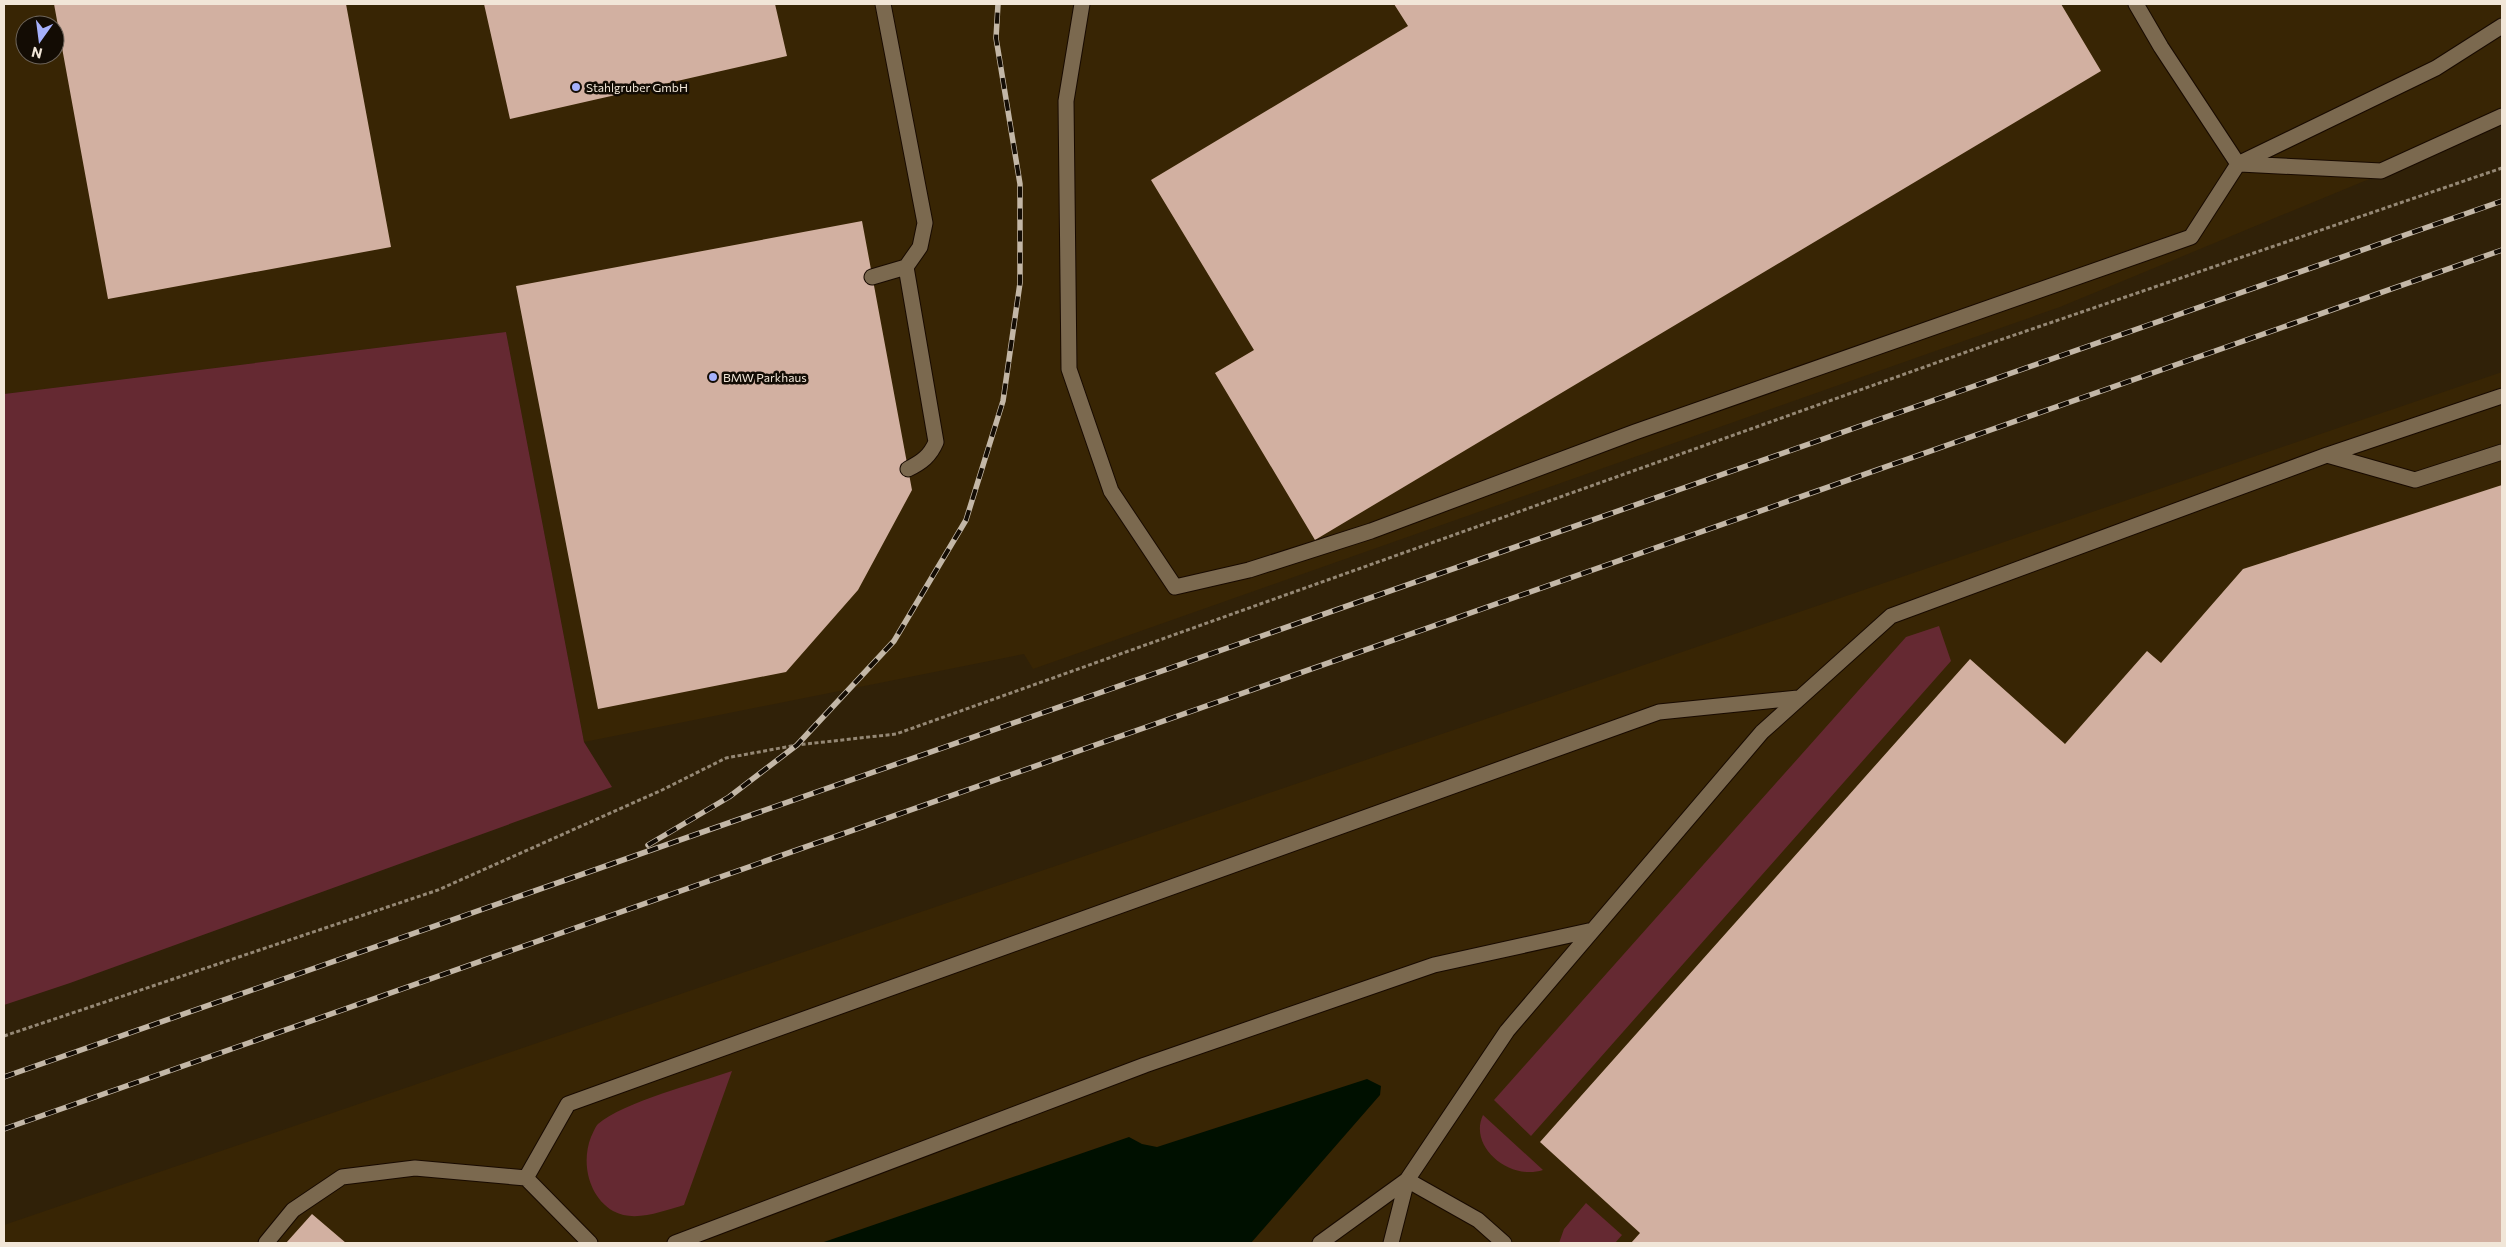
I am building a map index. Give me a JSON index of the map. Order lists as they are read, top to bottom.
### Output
{
  "places": ["Stahlgruber GmbH", "BMW Parkhaus"],
  "north": "bottom"
}
